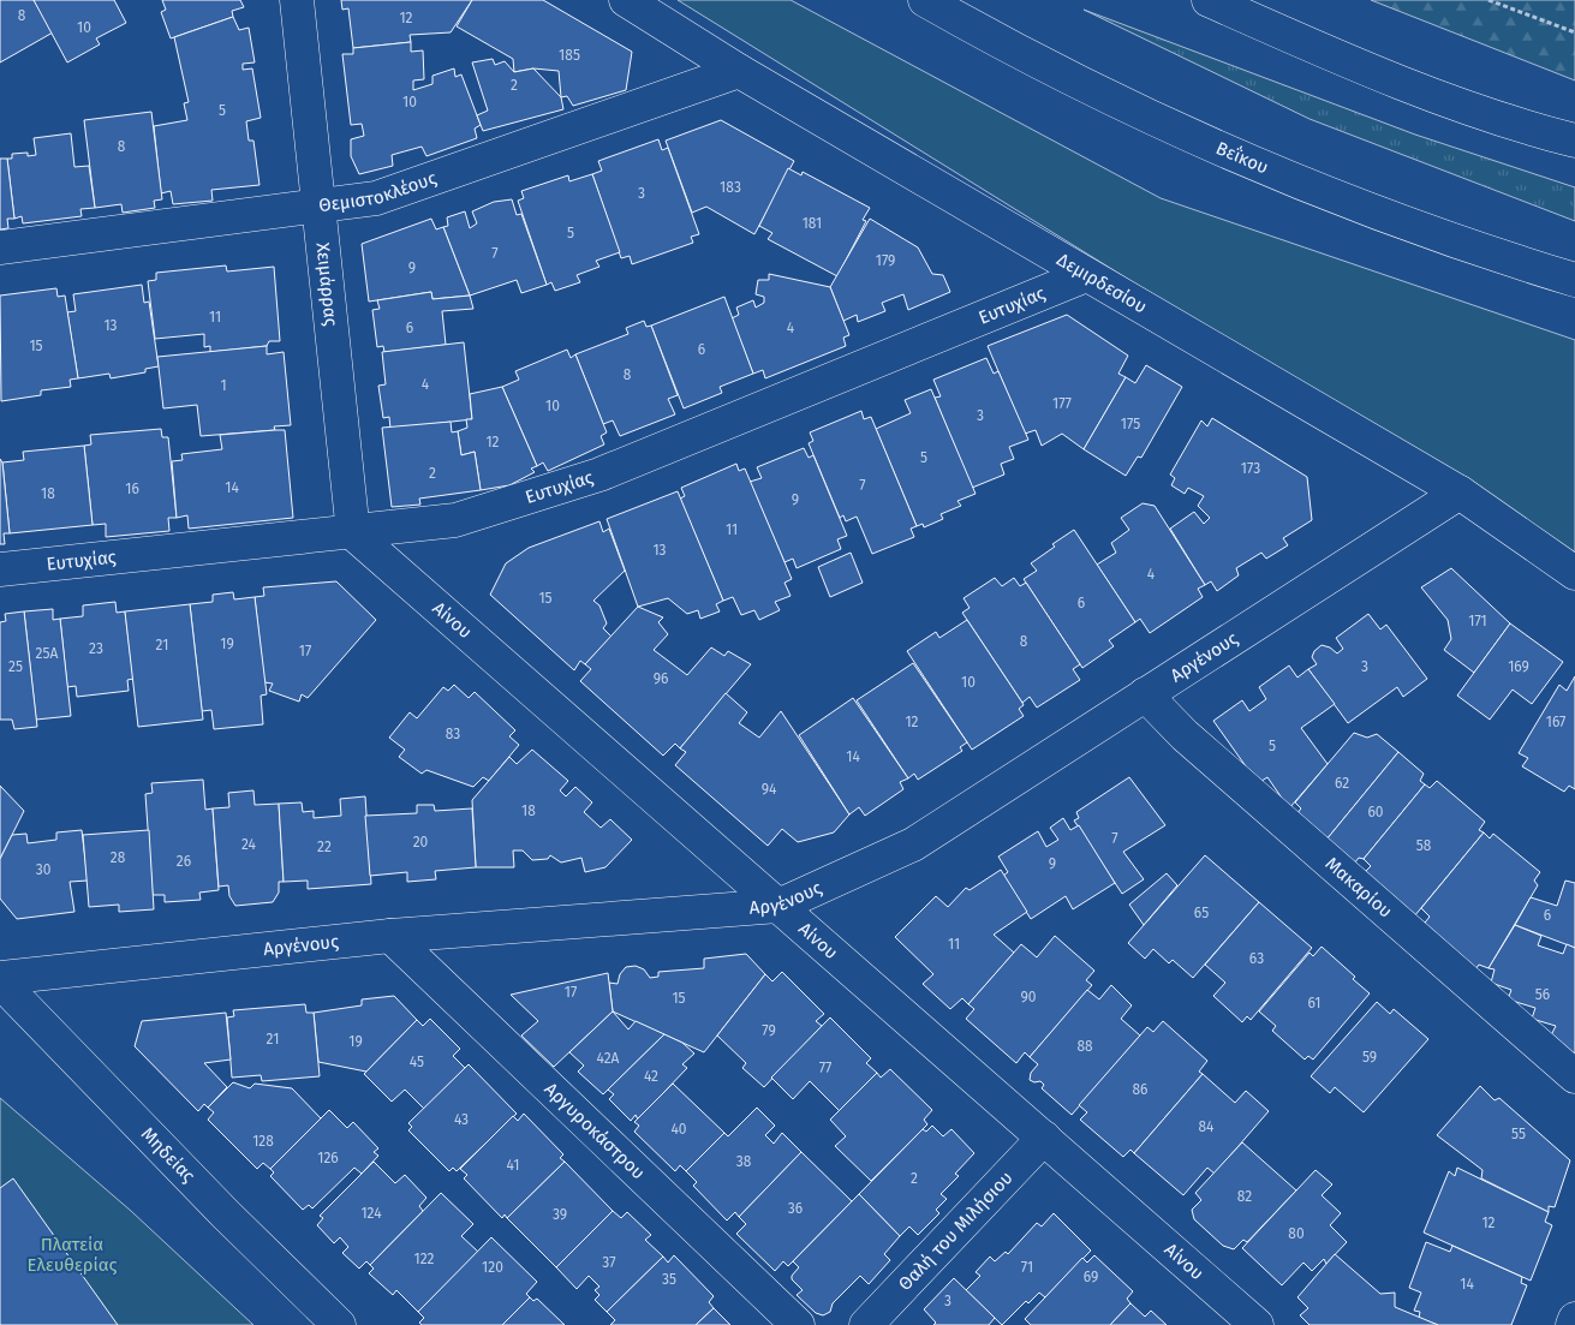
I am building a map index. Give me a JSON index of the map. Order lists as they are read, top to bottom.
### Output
{
  "streets": {
    "street": [
      "Βεΐκου",
      "Θεμιστοκλέους",
      "Χειμάρρας",
      "Δεμιρδεσίου",
      "Ευτυχίας",
      "Αίνου",
      "Αργένους",
      "Μακαρίου",
      "Αργυροκάστρου",
      "Μηδείας",
      "Θαλή του Μιλήσιου"
    ]
  },
  "crossings": [
    ["Θεμιστοκλέους", "Χειμάρρας"],
    ["Θεμιστοκλέους", "Δεμιρδεσίου"],
    ["Χειμάρρας", "Ευτυχίας"],
    ["Χειμάρρας", "Αίνου"],
    ["Δεμιρδεσίου", "Ευτυχίας"],
    ["Δεμιρδεσίου", "Αργένους"],
    ["Ευτυχίας", "Αίνου"],
    ["Αίνου", "Αργένους"],
    ["Αίνου", "Θαλή του Μιλήσιου"],
    ["Αργένους", "Μακαρίου"],
    ["Αργένους", "Αργυροκάστρου"],
    ["Αργένους", "Μηδείας"]
  ],
  "parks": ["Πλατεία Ελευθερίας"],
  "house_numbers": [
    "8",
    "12",
    "10",
    "185",
    "2",
    "10",
    "5",
    "8",
    "183",
    "3",
    "181",
    "5",
    "7",
    "179",
    "9",
    "11",
    "13",
    "6",
    "4",
    "15",
    "6",
    "8",
    "4",
    "1",
    "177",
    "10",
    "3",
    "175",
    "12",
    "5",
    "173",
    "2",
    "7",
    "14",
    "16",
    "18",
    "9",
    "11",
    "13",
    "4",
    "15",
    "6",
    "171",
    "8",
    "19",
    "21",
    "23",
    "17",
    "25Α",
    "25",
    "3",
    "169",
    "96",
    "10",
    "12",
    "167",
    "83",
    "5",
    "14",
    "62",
    "94",
    "18",
    "60",
    "7",
    "20",
    "24",
    "58",
    "22",
    "28",
    "26",
    "9",
    "30",
    "65",
    "6",
    "11",
    "63",
    "17",
    "56",
    "90",
    "15",
    "61",
    "79",
    "21",
    "19",
    "88",
    "59",
    "42Α",
    "45",
    "77",
    "42",
    "86",
    "43",
    "84",
    "40",
    "55",
    "128",
    "126",
    "38",
    "41",
    "2",
    "82",
    "36",
    "124",
    "39",
    "12",
    "80",
    "122",
    "37",
    "120",
    "71",
    "69",
    "35",
    "14",
    "3"
  ]
}
